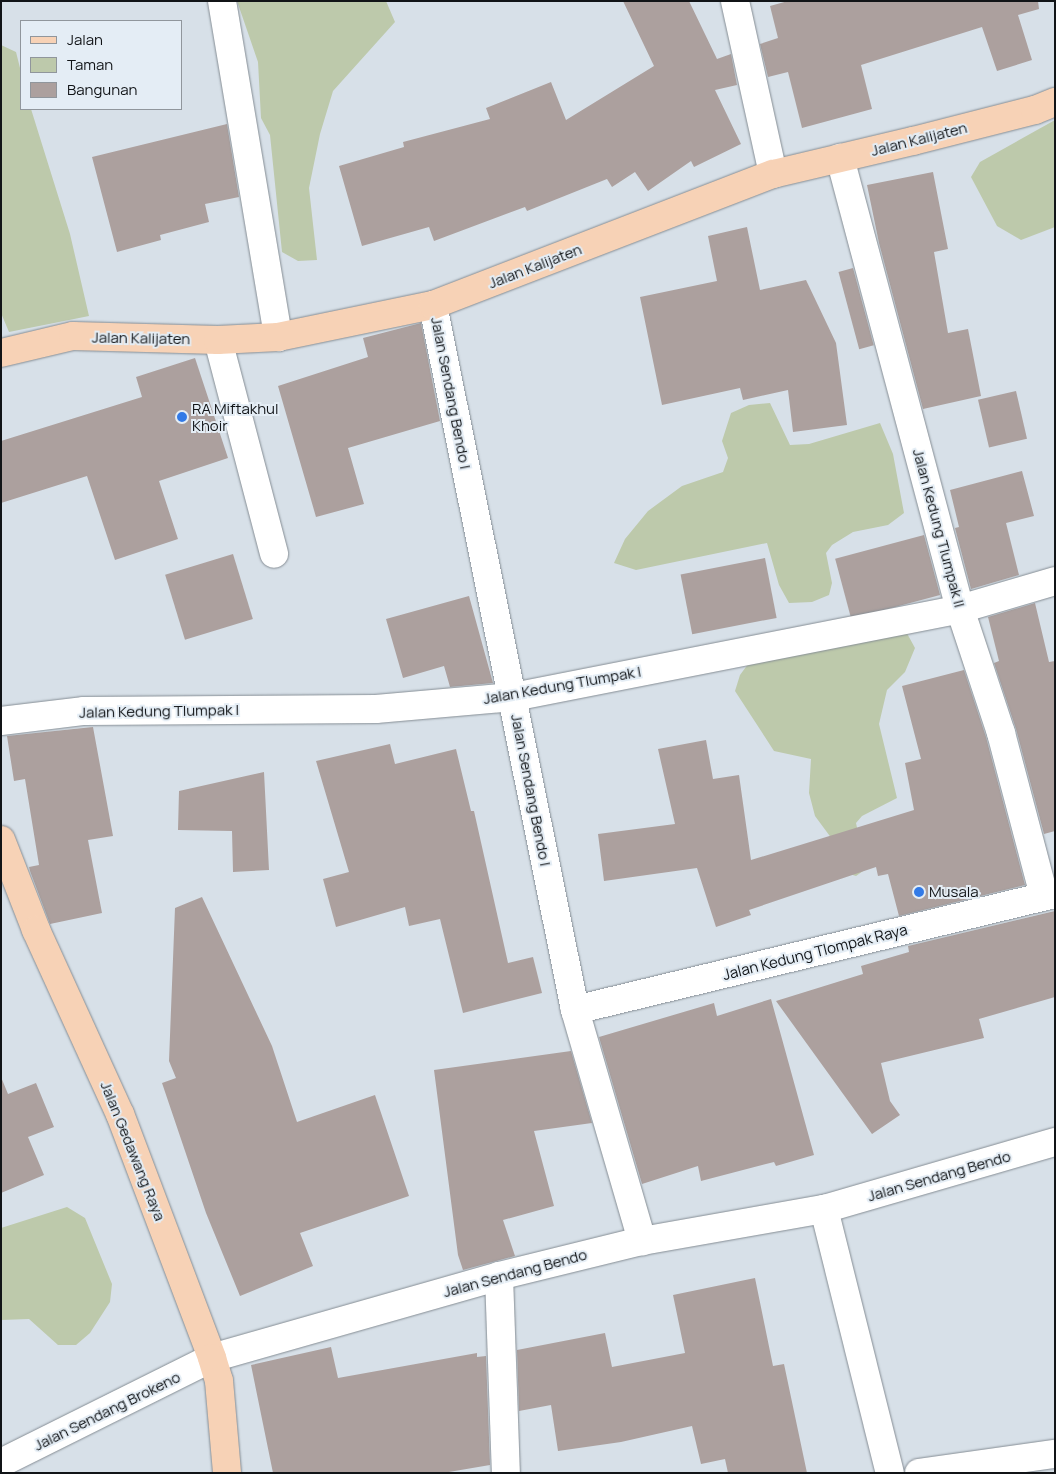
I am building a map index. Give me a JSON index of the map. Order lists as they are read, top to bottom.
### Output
{
  "streets": {
    "street": [
      "Jalan Kalijaten",
      "Jalan Sendang Bendo I",
      "Jalan Kedung Tlumpak II",
      "Jalan Kedung Tlumpak I",
      "Jalan Kedung Tlompak Raya",
      "Jalan Gedawang Raya",
      "Jalan Sendang Bendo",
      "Jalan Sendang Brokeno"
    ]
  },
  "crossings": [
    ["Jalan Kalijaten", "Jalan Sendang Bendo I"],
    ["Jalan Kalijaten", "Jalan Kedung Tlumpak II"],
    ["Jalan Sendang Bendo I", "Jalan Kedung Tlumpak I"],
    ["Jalan Sendang Bendo I", "Jalan Kedung Tlompak Raya"],
    ["Jalan Sendang Bendo I", "Jalan Sendang Bendo"],
    ["Jalan Kedung Tlumpak II", "Jalan Kedung Tlumpak I"],
    ["Jalan Kedung Tlumpak II", "Jalan Kedung Tlompak Raya"],
    ["Jalan Gedawang Raya", "Jalan Sendang Bendo"],
    ["Jalan Gedawang Raya", "Jalan Sendang Brokeno"],
    ["Jalan Sendang Bendo", "Jalan Sendang Brokeno"]
  ],
  "places": ["RA Miftakhul Khoir", "Musala"],
  "legend": ["Jalan", "Taman", "Bangunan"]
}
